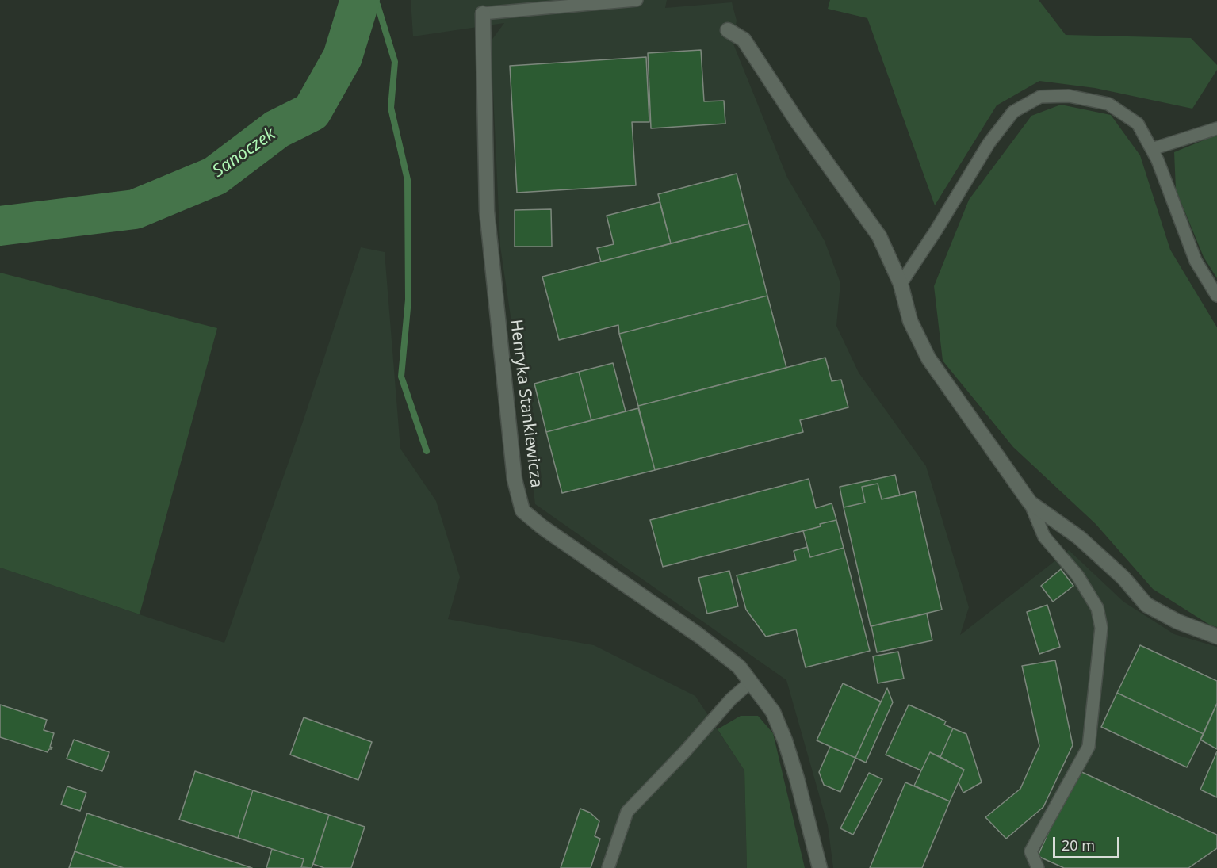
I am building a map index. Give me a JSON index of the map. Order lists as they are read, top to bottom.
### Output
{
  "streets": {
    "street": ["Henryka Stankiewicza"]
  },
  "water": ["Sanoczek"],
  "scale_bar": "20 m"
}
